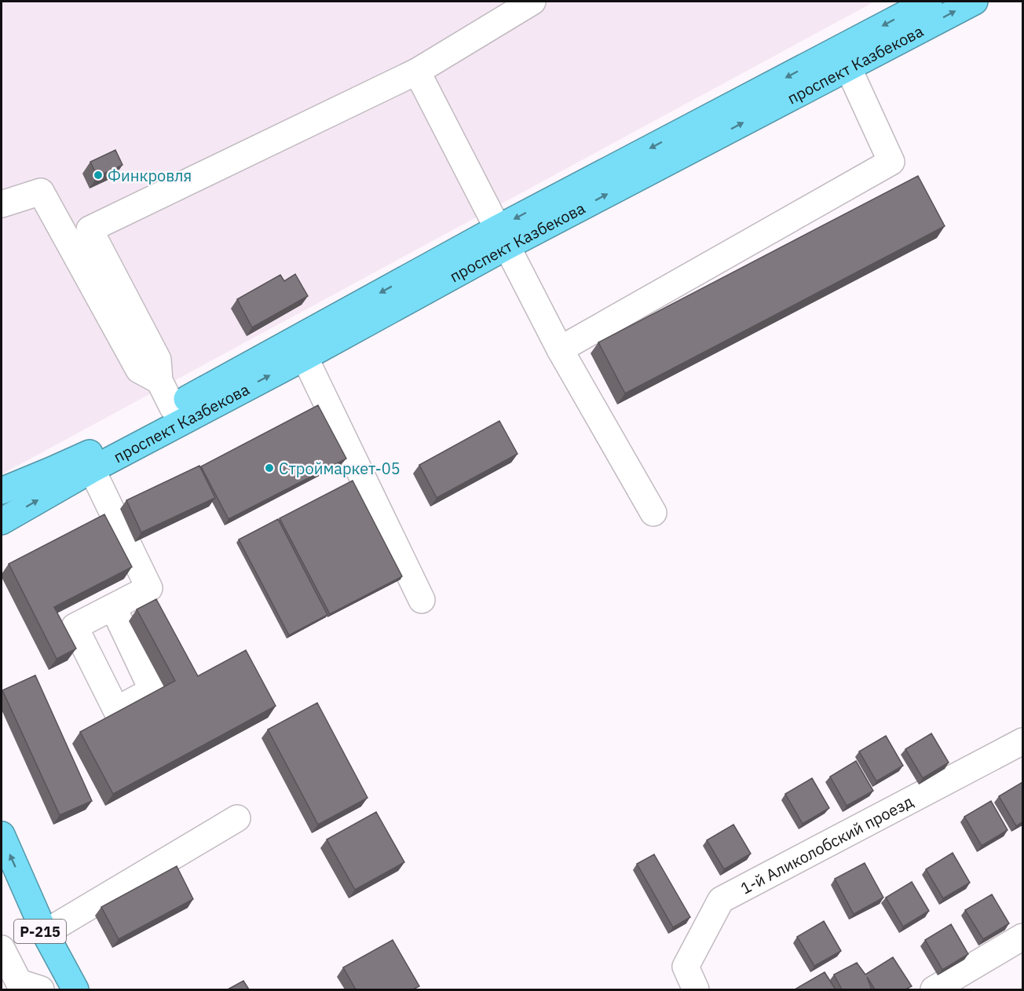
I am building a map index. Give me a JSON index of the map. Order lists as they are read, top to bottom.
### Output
{
  "streets": {
    "highway": ["проспект Казбекова", "P-215"],
    "lane": ["1-й Аликолобский проезд"]
  },
  "places": ["Финкровля", "Строймаркет-05"]
}
